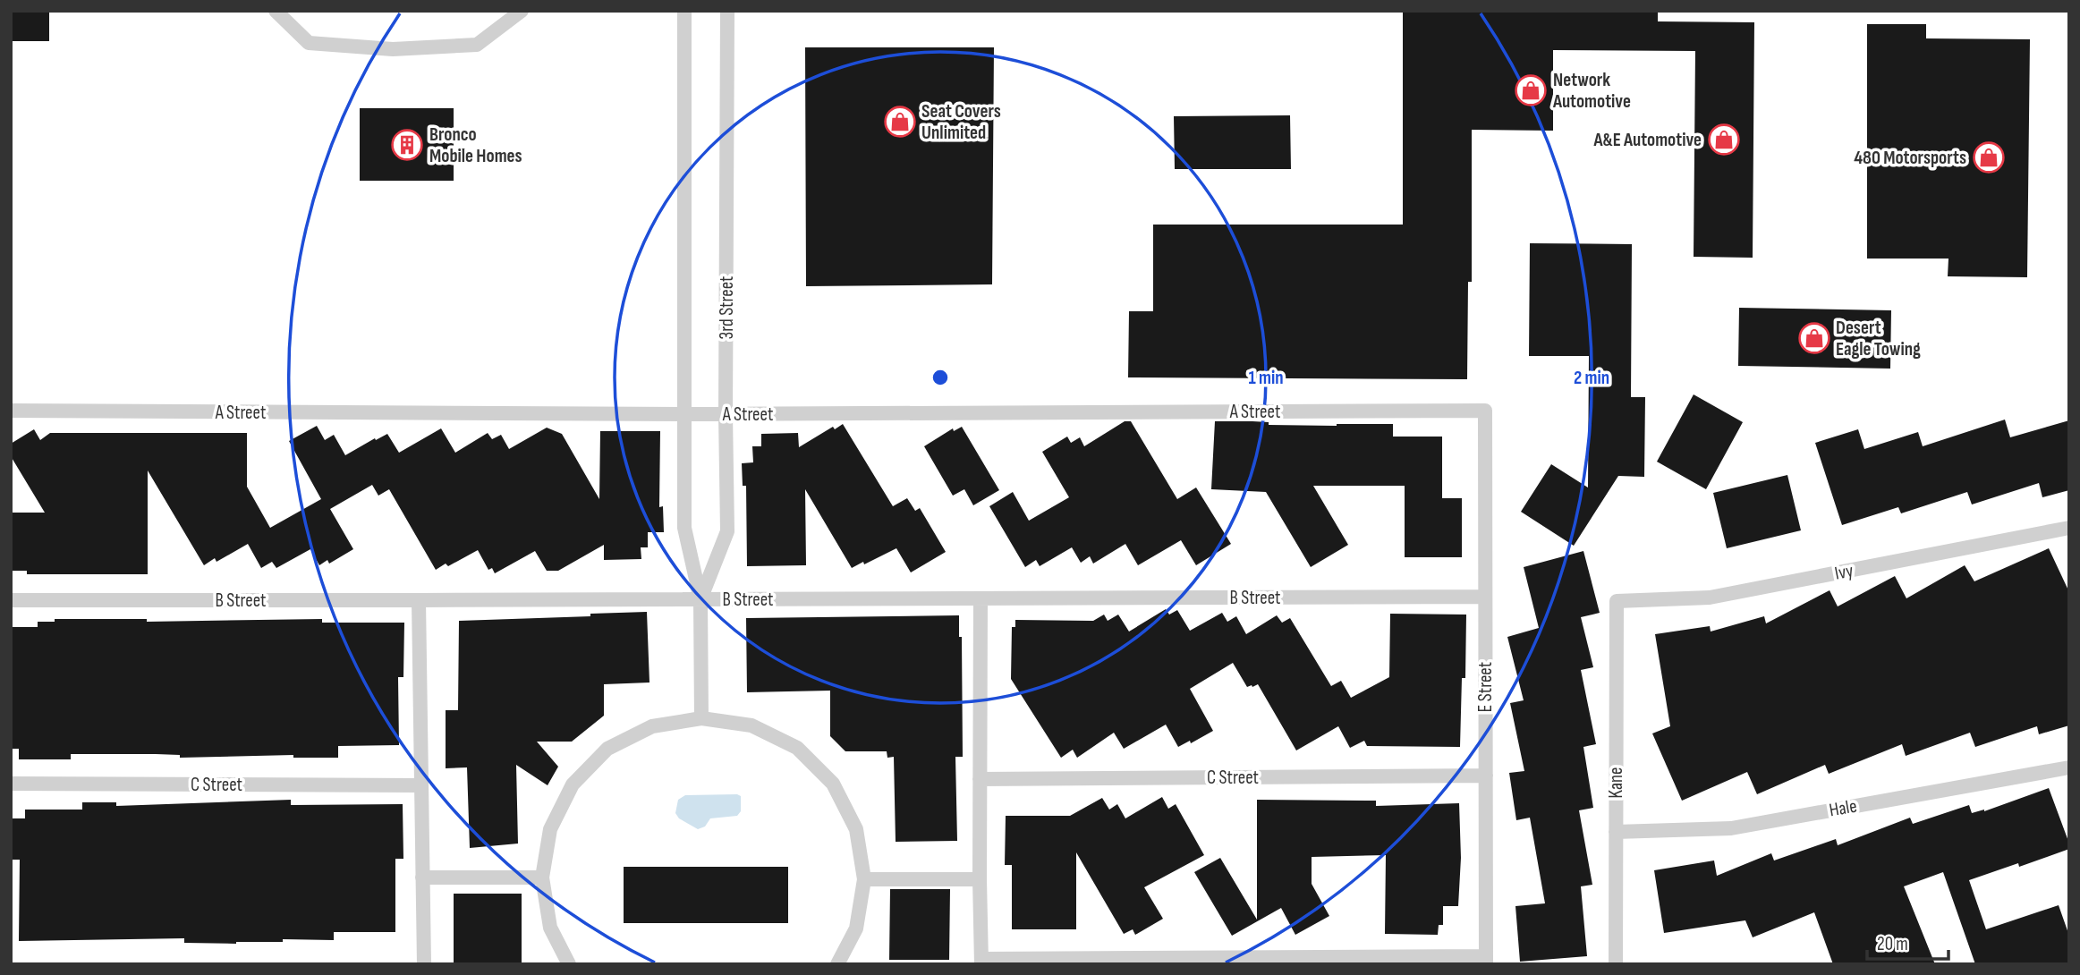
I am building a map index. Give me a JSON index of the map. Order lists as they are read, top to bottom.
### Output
{
  "streets": {
    "lane": [
      "3rd Street",
      "A Street",
      "Ivy",
      "B Street",
      "E Street",
      "C Street",
      "Kane",
      "Hale"
    ]
  },
  "crossings": [
    ["3rd Street", "A Street"],
    ["3rd Street", "B Street"],
    ["A Street", "E Street"],
    ["Ivy", "Kane"],
    ["B Street", "E Street"],
    ["E Street", "C Street"],
    ["Kane", "Hale"]
  ],
  "places": {
    "shop": [
      "Network Automotive",
      "Seat Covers Unlimited",
      "A&E Automotive",
      "480 Motorsports",
      "Desert Eagle Towing"
    ],
    "building": ["Bronco Mobile Homes"]
  },
  "scale_bar": "20 m",
  "rings": ["1 min", "2 min"]
}
